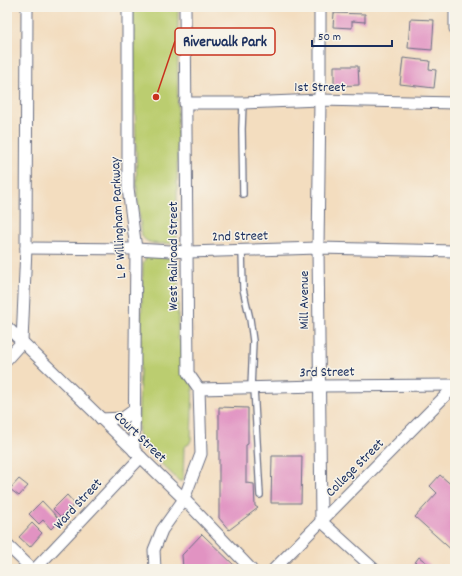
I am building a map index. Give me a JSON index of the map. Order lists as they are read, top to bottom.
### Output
{
  "streets": {
    "street": [
      "1st Street",
      "L P Willingham Parkway",
      "2nd Street",
      "West Railroad Street",
      "Mill Avenue",
      "3rd Street",
      "Court Street",
      "College Street",
      "Ward Street"
    ]
  },
  "crossings": [
    ["1st Street", "West Railroad Street"],
    ["1st Street", "Mill Avenue"],
    ["L P Willingham Parkway", "2nd Street"],
    ["L P Willingham Parkway", "Court Street"],
    ["L P Willingham Parkway", "Ward Street"],
    ["2nd Street", "West Railroad Street"],
    ["2nd Street", "Mill Avenue"],
    ["West Railroad Street", "3rd Street"],
    ["Mill Avenue", "3rd Street"],
    ["Mill Avenue", "College Street"],
    ["3rd Street", "College Street"],
    ["Court Street", "Ward Street"]
  ],
  "places": ["Riverwalk Park"],
  "scale_bar": "50 m"
}
